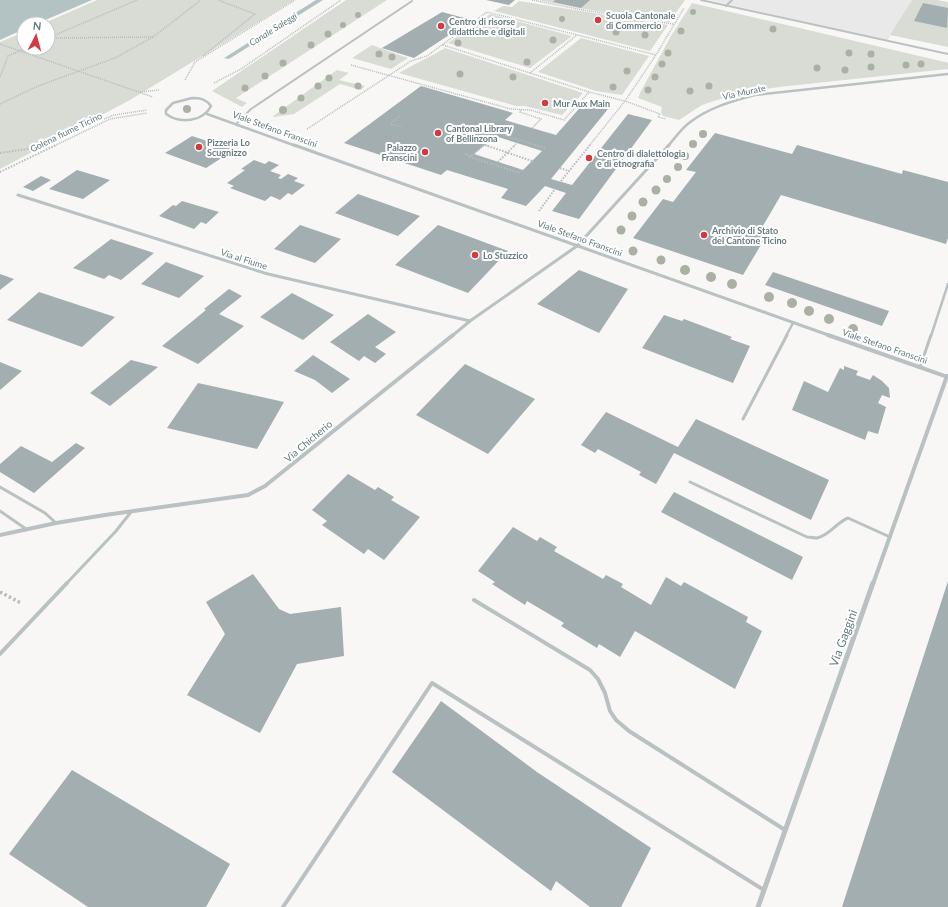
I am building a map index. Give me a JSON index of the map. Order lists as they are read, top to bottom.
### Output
{
  "streets": {
    "street": [
      "Via Murate",
      "Viale Stefano Franscini",
      "Via al Fiume",
      "Via Chicherio",
      "Via Gaggini"
    ],
    "path": ["Golena fiume Ticino"]
  },
  "crossings": [
    ["Via Murate", "Viale Stefano Franscini"],
    ["Via Murate", "Via Chicherio"],
    ["Viale Stefano Franscini", "Via Chicherio"],
    ["Viale Stefano Franscini", "Via Gaggini"],
    ["Via al Fiume", "Via Chicherio"]
  ],
  "water": ["Canale Saleggi"],
  "places": [
    "Scuola Cantonale di Commercio",
    "Centro di risorse didattiche e digitali",
    "Mur Aux Main",
    "Cantonal Library of Bellinzona",
    "Pizzeria Lo Scugnizzo",
    "Palazzo Franscini",
    "Centro di dialettologia e di etnografia",
    "Archivio di Stato del Cantone Ticino",
    "Lo Stuzzico"
  ],
  "north": "top"
}
